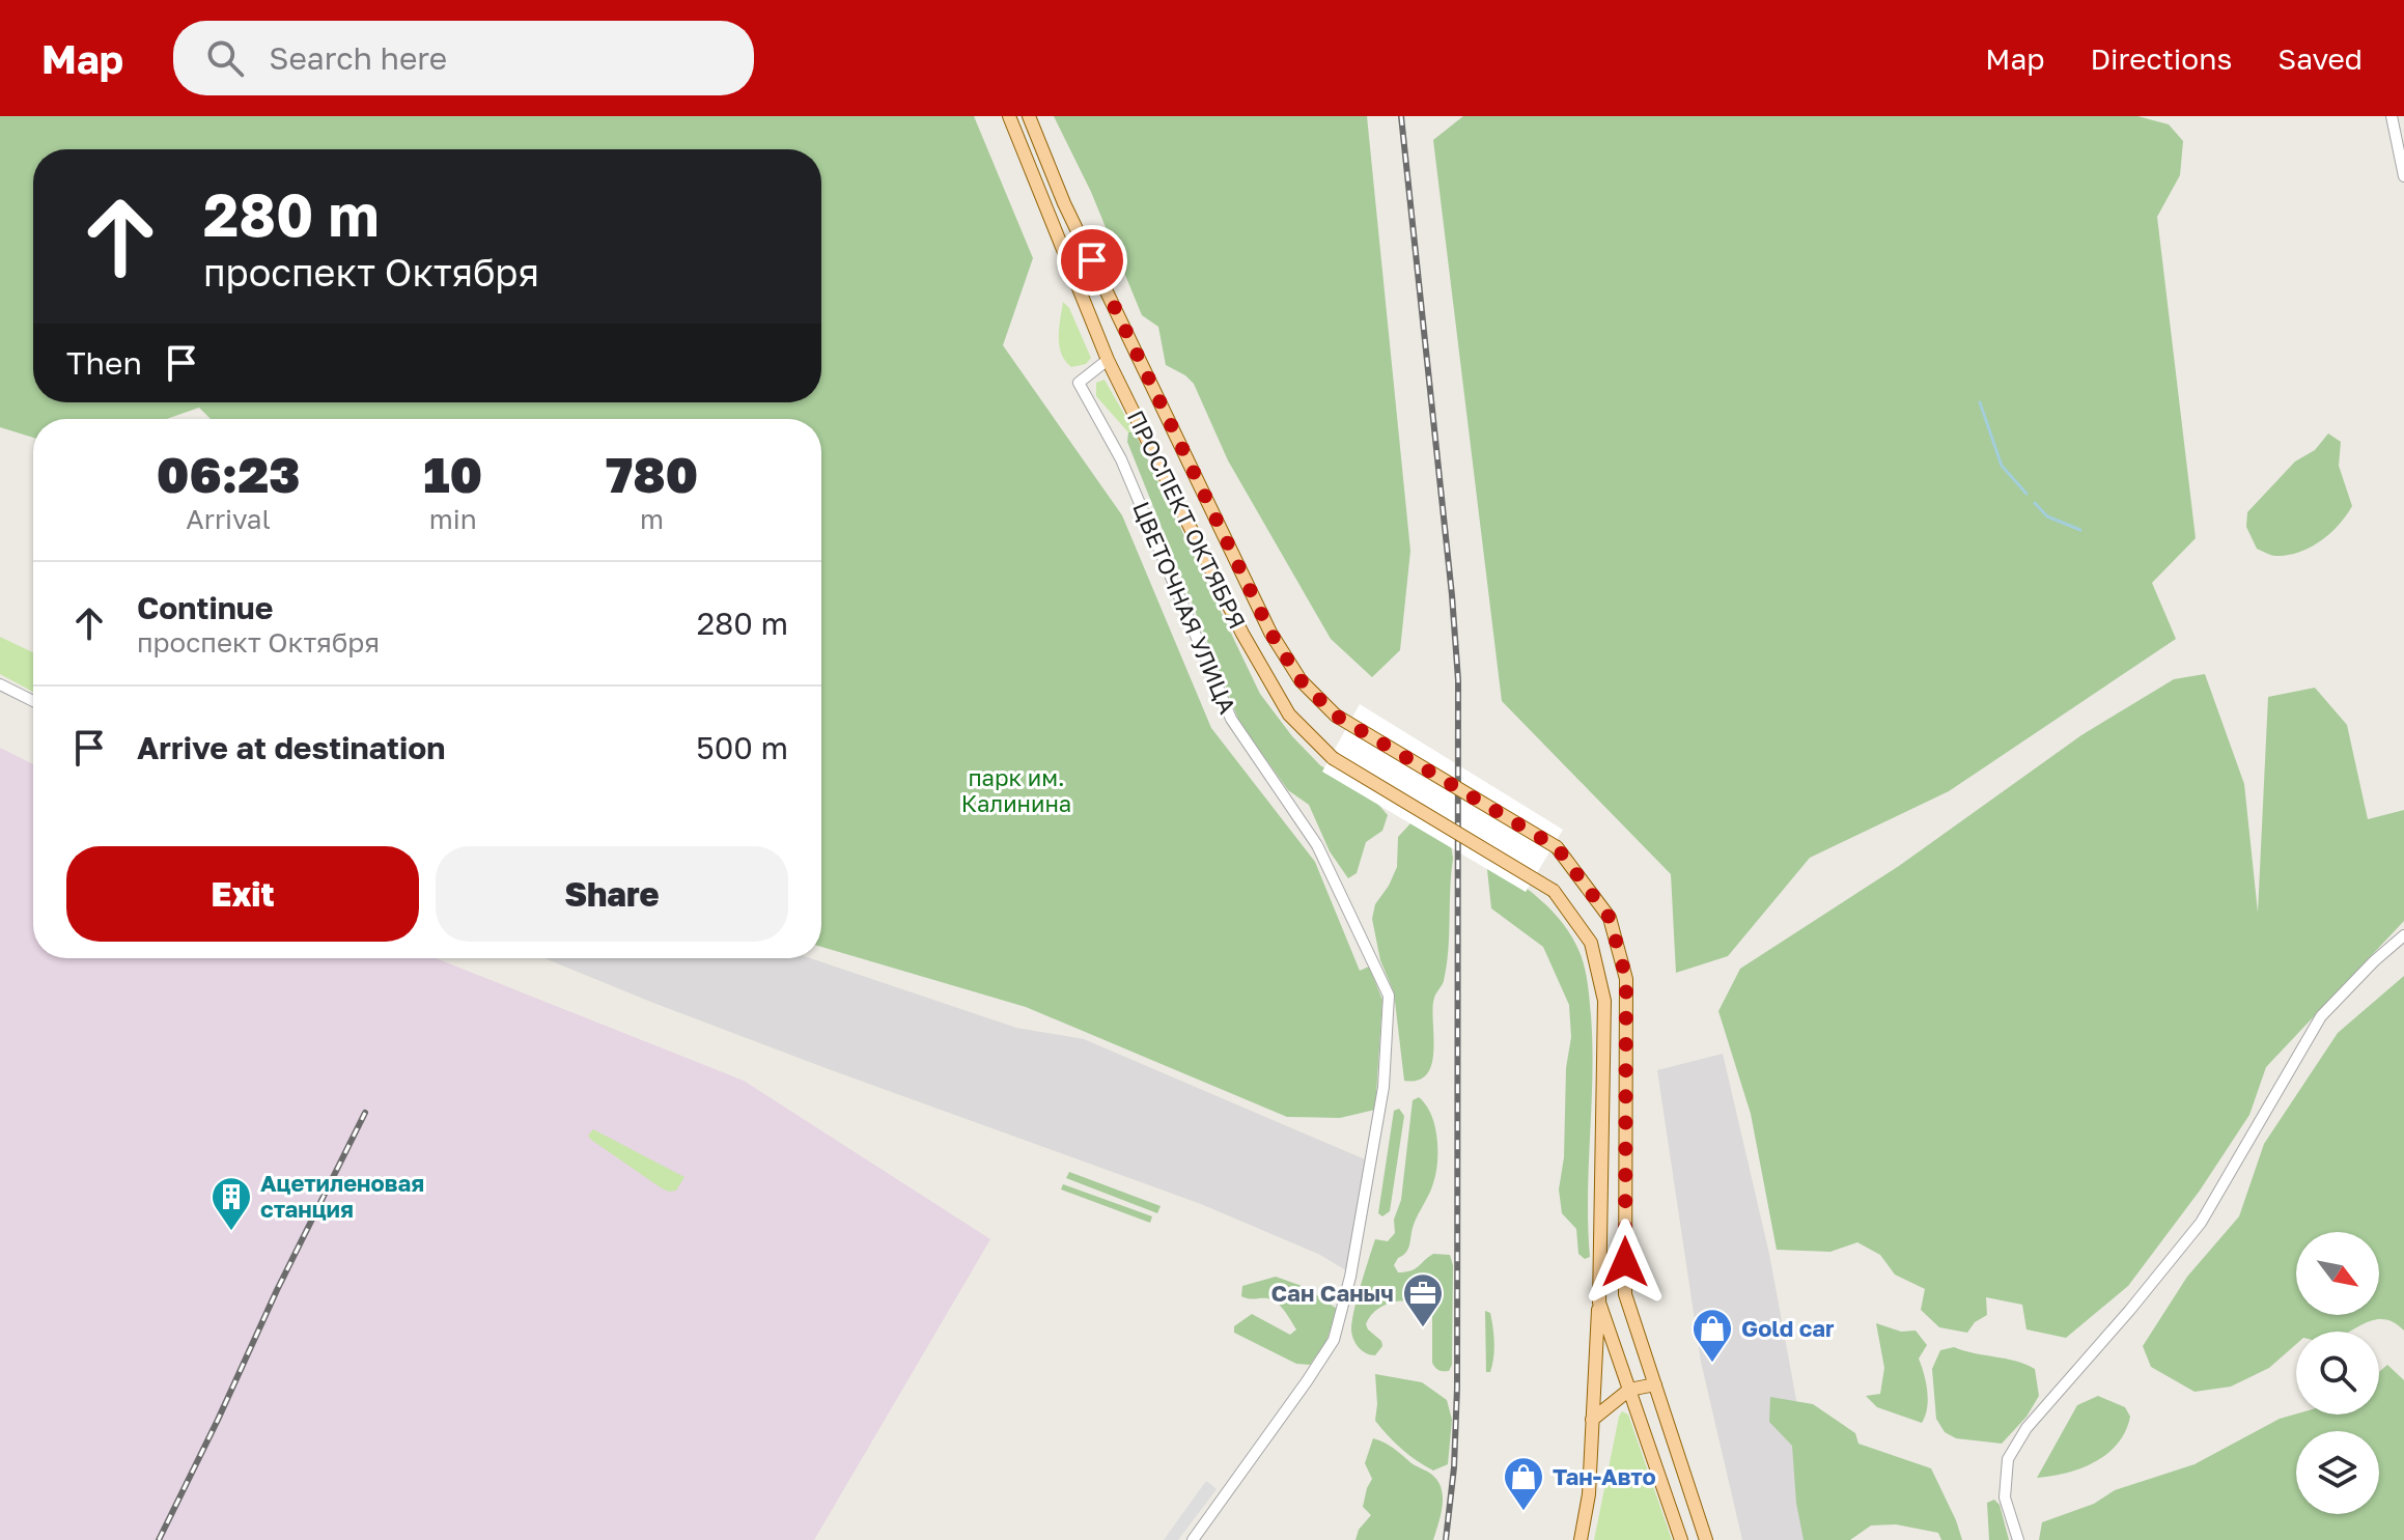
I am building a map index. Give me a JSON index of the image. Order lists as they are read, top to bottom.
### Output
{
  "streets": {
    "main road": ["ПРОСПЕКТ ОКТЯБРЯ"],
    "street": ["ЦВЕТОЧНАЯ УЛИЦА"]
  },
  "crossings": [
    ["ПРОСПЕКТ ОКТЯБРЯ", "ЦВЕТОЧНАЯ УЛИЦА"]
  ],
  "parks": ["парк им. Калинина"],
  "places": {
    "building": ["Ацетиленовая станция"],
    "office": ["Сан Саныч"],
    "shop": ["Gold car", "Тан-Авто"]
  },
  "north": "bottom right",
  "page": {
    "header": "Map",
    "search": "Search here",
    "nav": ["Map", "Directions", "Saved"],
    "turn": ["280 m", "проспект Октября"],
    "then": "Then",
    "eta": [
      "06:23",
      "Arrival",
      "10",
      "min",
      "780",
      "m"
    ],
    "list": [
      {
        "name": "Continue",
        "note": "проспект Октября",
        "value": "280 m"
      },
      {
        "name": "Arrive at destination",
        "value": "500 m"
      }
    ],
    "buttons": ["Exit", "Share"]
  }
}
